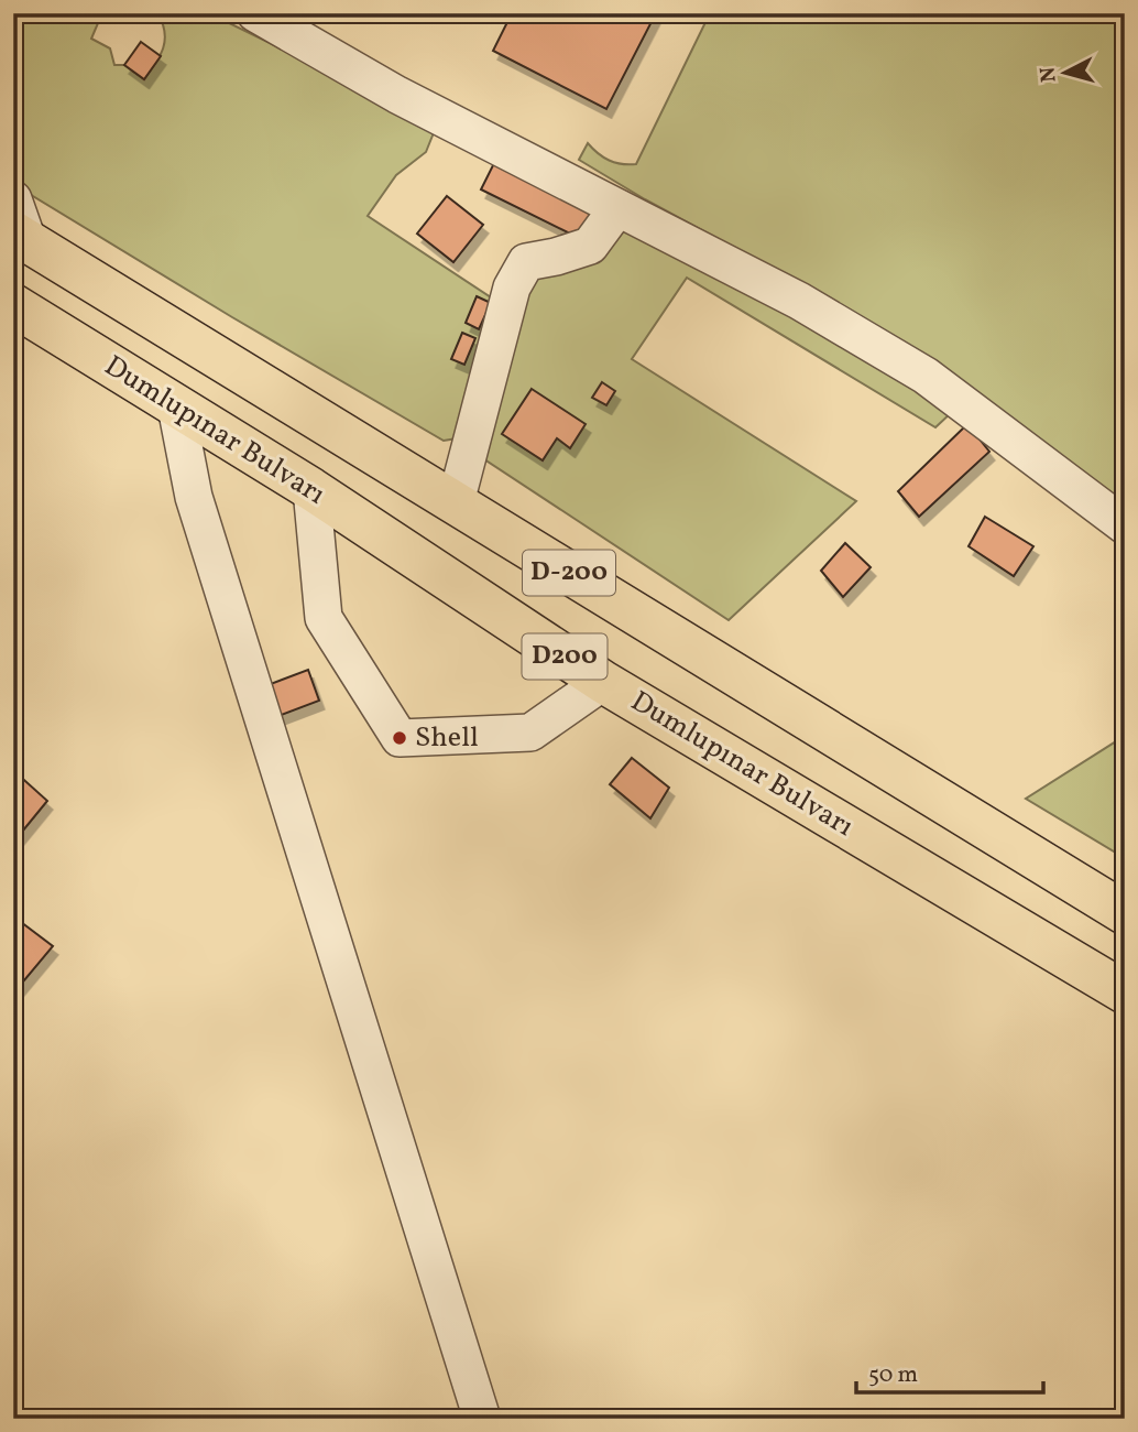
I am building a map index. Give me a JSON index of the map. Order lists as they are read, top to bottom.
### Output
{
  "streets": {
    "highway": ["Dumlupınar Bulvarı", "D-200", "D200"]
  },
  "places": ["Shell"],
  "scale_bar": "50 m",
  "north": "left"
}
